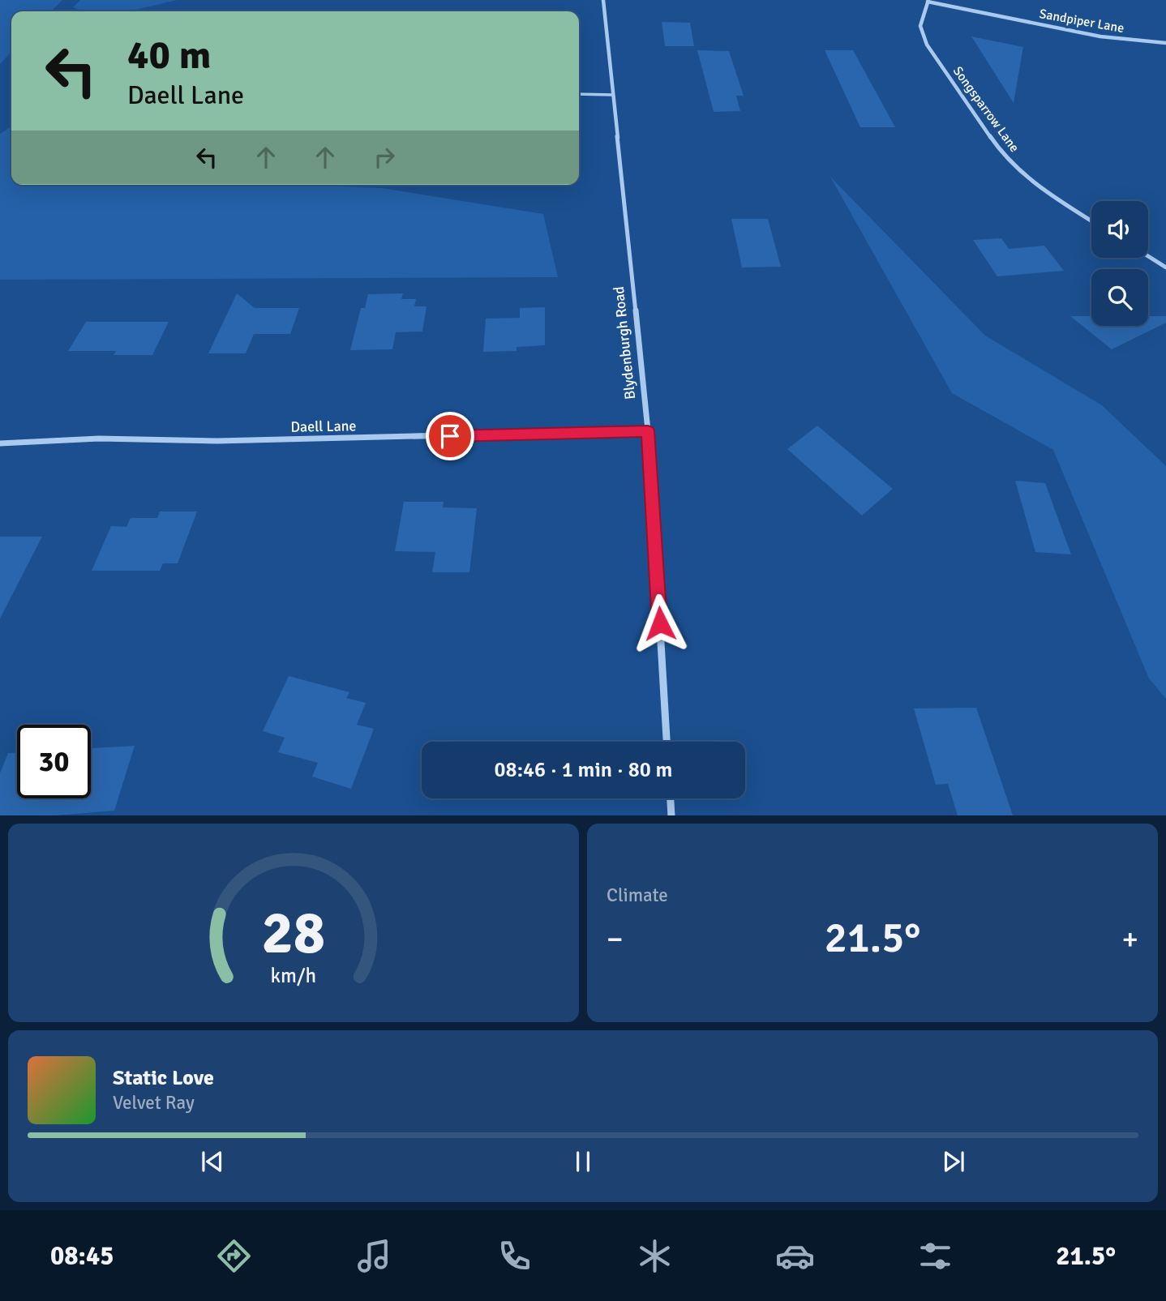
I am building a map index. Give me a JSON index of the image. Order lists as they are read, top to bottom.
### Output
{
  "streets": {
    "street": [
      "Sandpiper Lane",
      "Songsparrow Lane",
      "Blydenburgh Road",
      "Daell Lane"
    ]
  },
  "crossings": [
    ["Sandpiper Lane", "Songsparrow Lane"],
    ["Blydenburgh Road", "Daell Lane"]
  ],
  "page": {
    "turn": ["40 m", "Daell Lane"],
    "limit": "30",
    "trip": "08:46 · 1 min · 80 m",
    "tile": "Climate",
    "heat": ["−", "21.5°", "+"],
    "song": ["Static Love", "Velvet Ray"],
    "tabs": ["08:45", "21.5°"],
    "gauge": ["28", "km/h"]
  }
}
